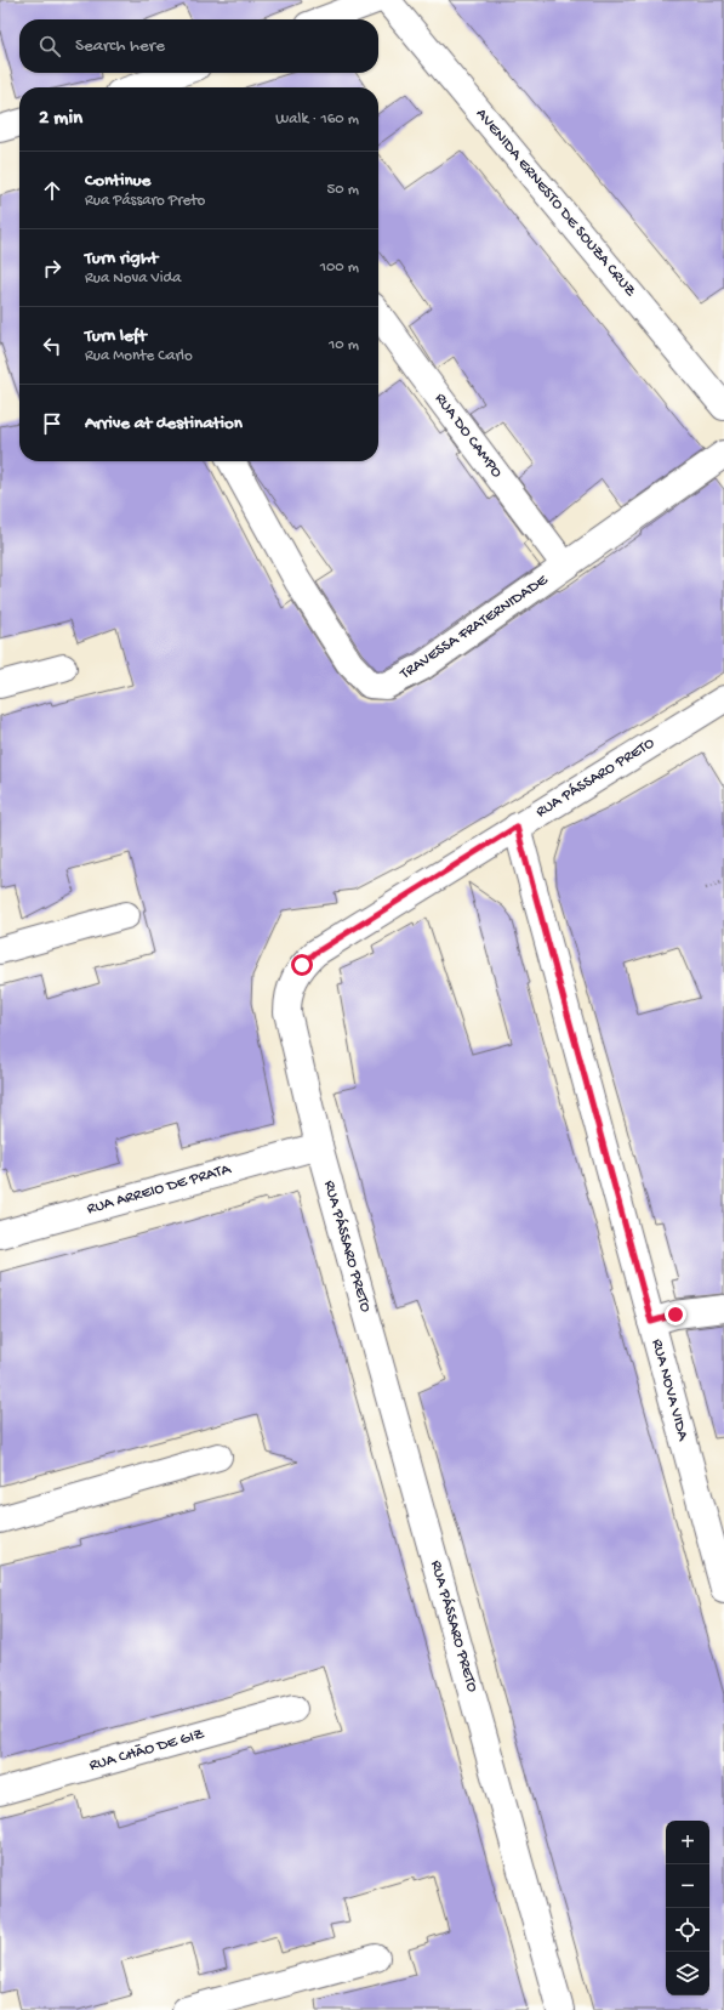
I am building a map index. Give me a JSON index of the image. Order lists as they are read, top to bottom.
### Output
{
  "streets": {
    "street": [
      "AVENIDA ERNESTO DE SOUZA CRUZ",
      "RUA DO CAMPO",
      "TRAVESSA FRATERNIDADE",
      "RUA PÁSSARO PRETO",
      "RUA ARREIO DE PRATA",
      "RUA NOVA VIDA",
      "RUA CHÃO DE GIZ"
    ]
  },
  "crossings": [
    ["RUA DO CAMPO", "TRAVESSA FRATERNIDADE"],
    ["RUA PÁSSARO PRETO", "RUA ARREIO DE PRATA"],
    ["RUA PÁSSARO PRETO", "RUA NOVA VIDA"]
  ],
  "page": {
    "search": "Search here",
    "heading": ["2 min", "Walk · 160 m"],
    "list": [
      ["Continue", "Rua Pássaro Preto", "50 m"],
      ["Turn right", "Rua Nova Vida", "100 m"],
      ["Turn left", "Rua Monte Carlo", "10 m"],
      "Arrive at destination"
    ],
    "map_buttons": ["+", "−"]
  }
}
